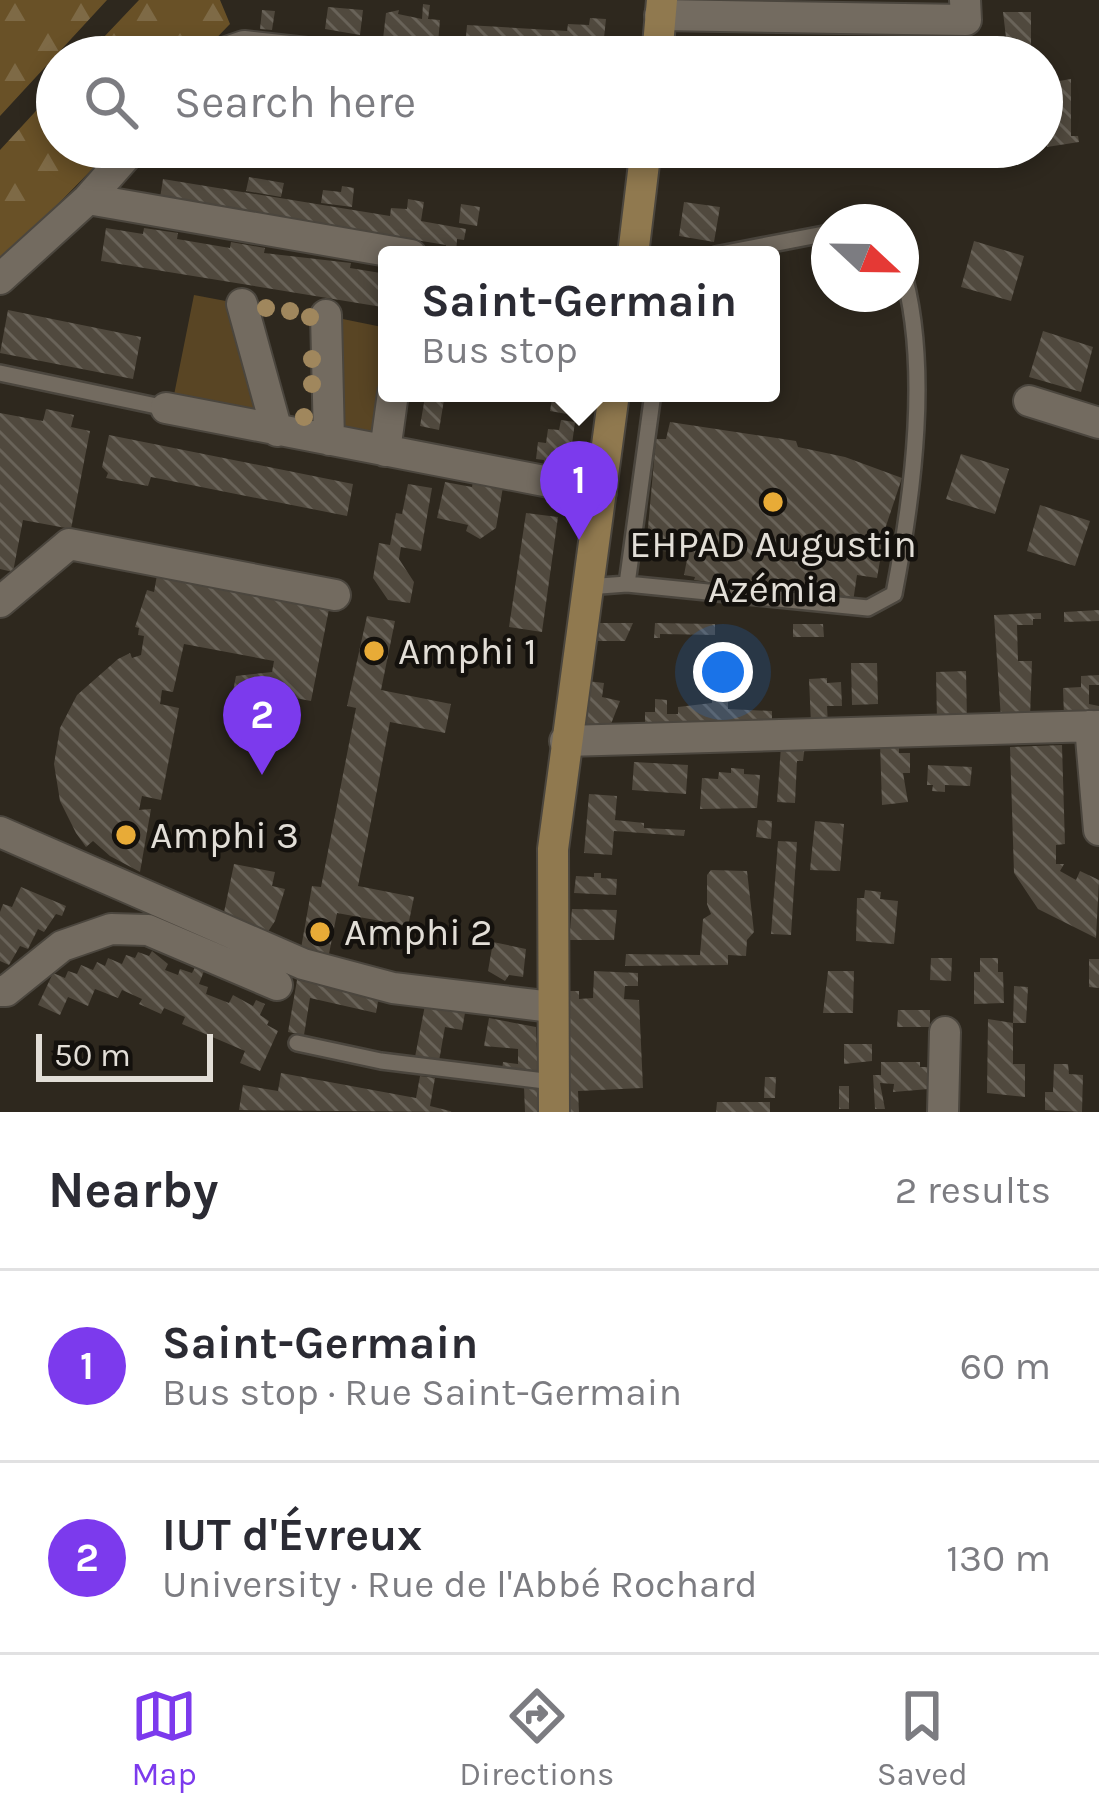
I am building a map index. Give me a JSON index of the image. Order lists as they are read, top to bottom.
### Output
{
  "places": [
    "EHPAD Augustin Azémia",
    "Amphi 1",
    "Amphi 3",
    "Amphi 2"
  ],
  "scale_bar": "50 m",
  "north": "right",
  "page": {
    "search": "Search here",
    "popup": ["Saint-Germain", "Bus stop"],
    "pins": ["1", "2"],
    "scale": "50 m",
    "heading": ["Nearby", "2 results"],
    "list": [
      {
        "mark": "1",
        "name": "Saint-Germain",
        "note": "Bus stop · Rue Saint-Germain",
        "value": "60 m"
      },
      {
        "mark": "2",
        "name": "IUT d'Évreux",
        "note": "University · Rue de l'Abbé Rochard",
        "value": "130 m"
      }
    ],
    "nav": ["Map", "Directions", "Saved"]
  }
}
